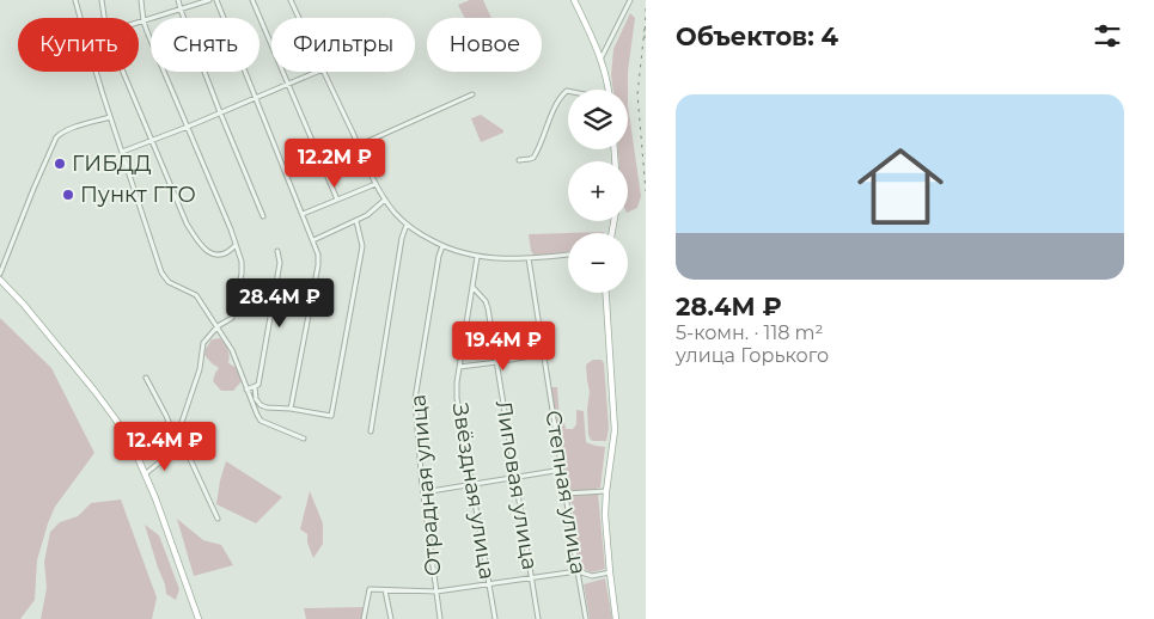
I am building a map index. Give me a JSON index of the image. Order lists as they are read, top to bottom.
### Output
{
  "streets": {
    "street": [
      "Отрадная улица",
      "Липовая улица",
      "Звёздная улица",
      "Степная улица"
    ]
  },
  "crossings": [
    ["Липовая улица", "Звёздная улица"]
  ],
  "places": ["ГИБДД", "Пункт ГТО"],
  "page": {
    "heading": "Объектов: 4",
    "chip": [
      "Купить",
      "Снять",
      "Фильтры",
      "Новое"
    ],
    "list": [
      {
        "name": "28.4M ₽",
        "note": "5-комн. · 118 m² · улица Горького"
      }
    ],
    "map_buttons": ["+", "−"],
    "price": [
      "12.2M ₽",
      "28.4M ₽",
      "19.4M ₽",
      "12.4M ₽"
    ]
  }
}
